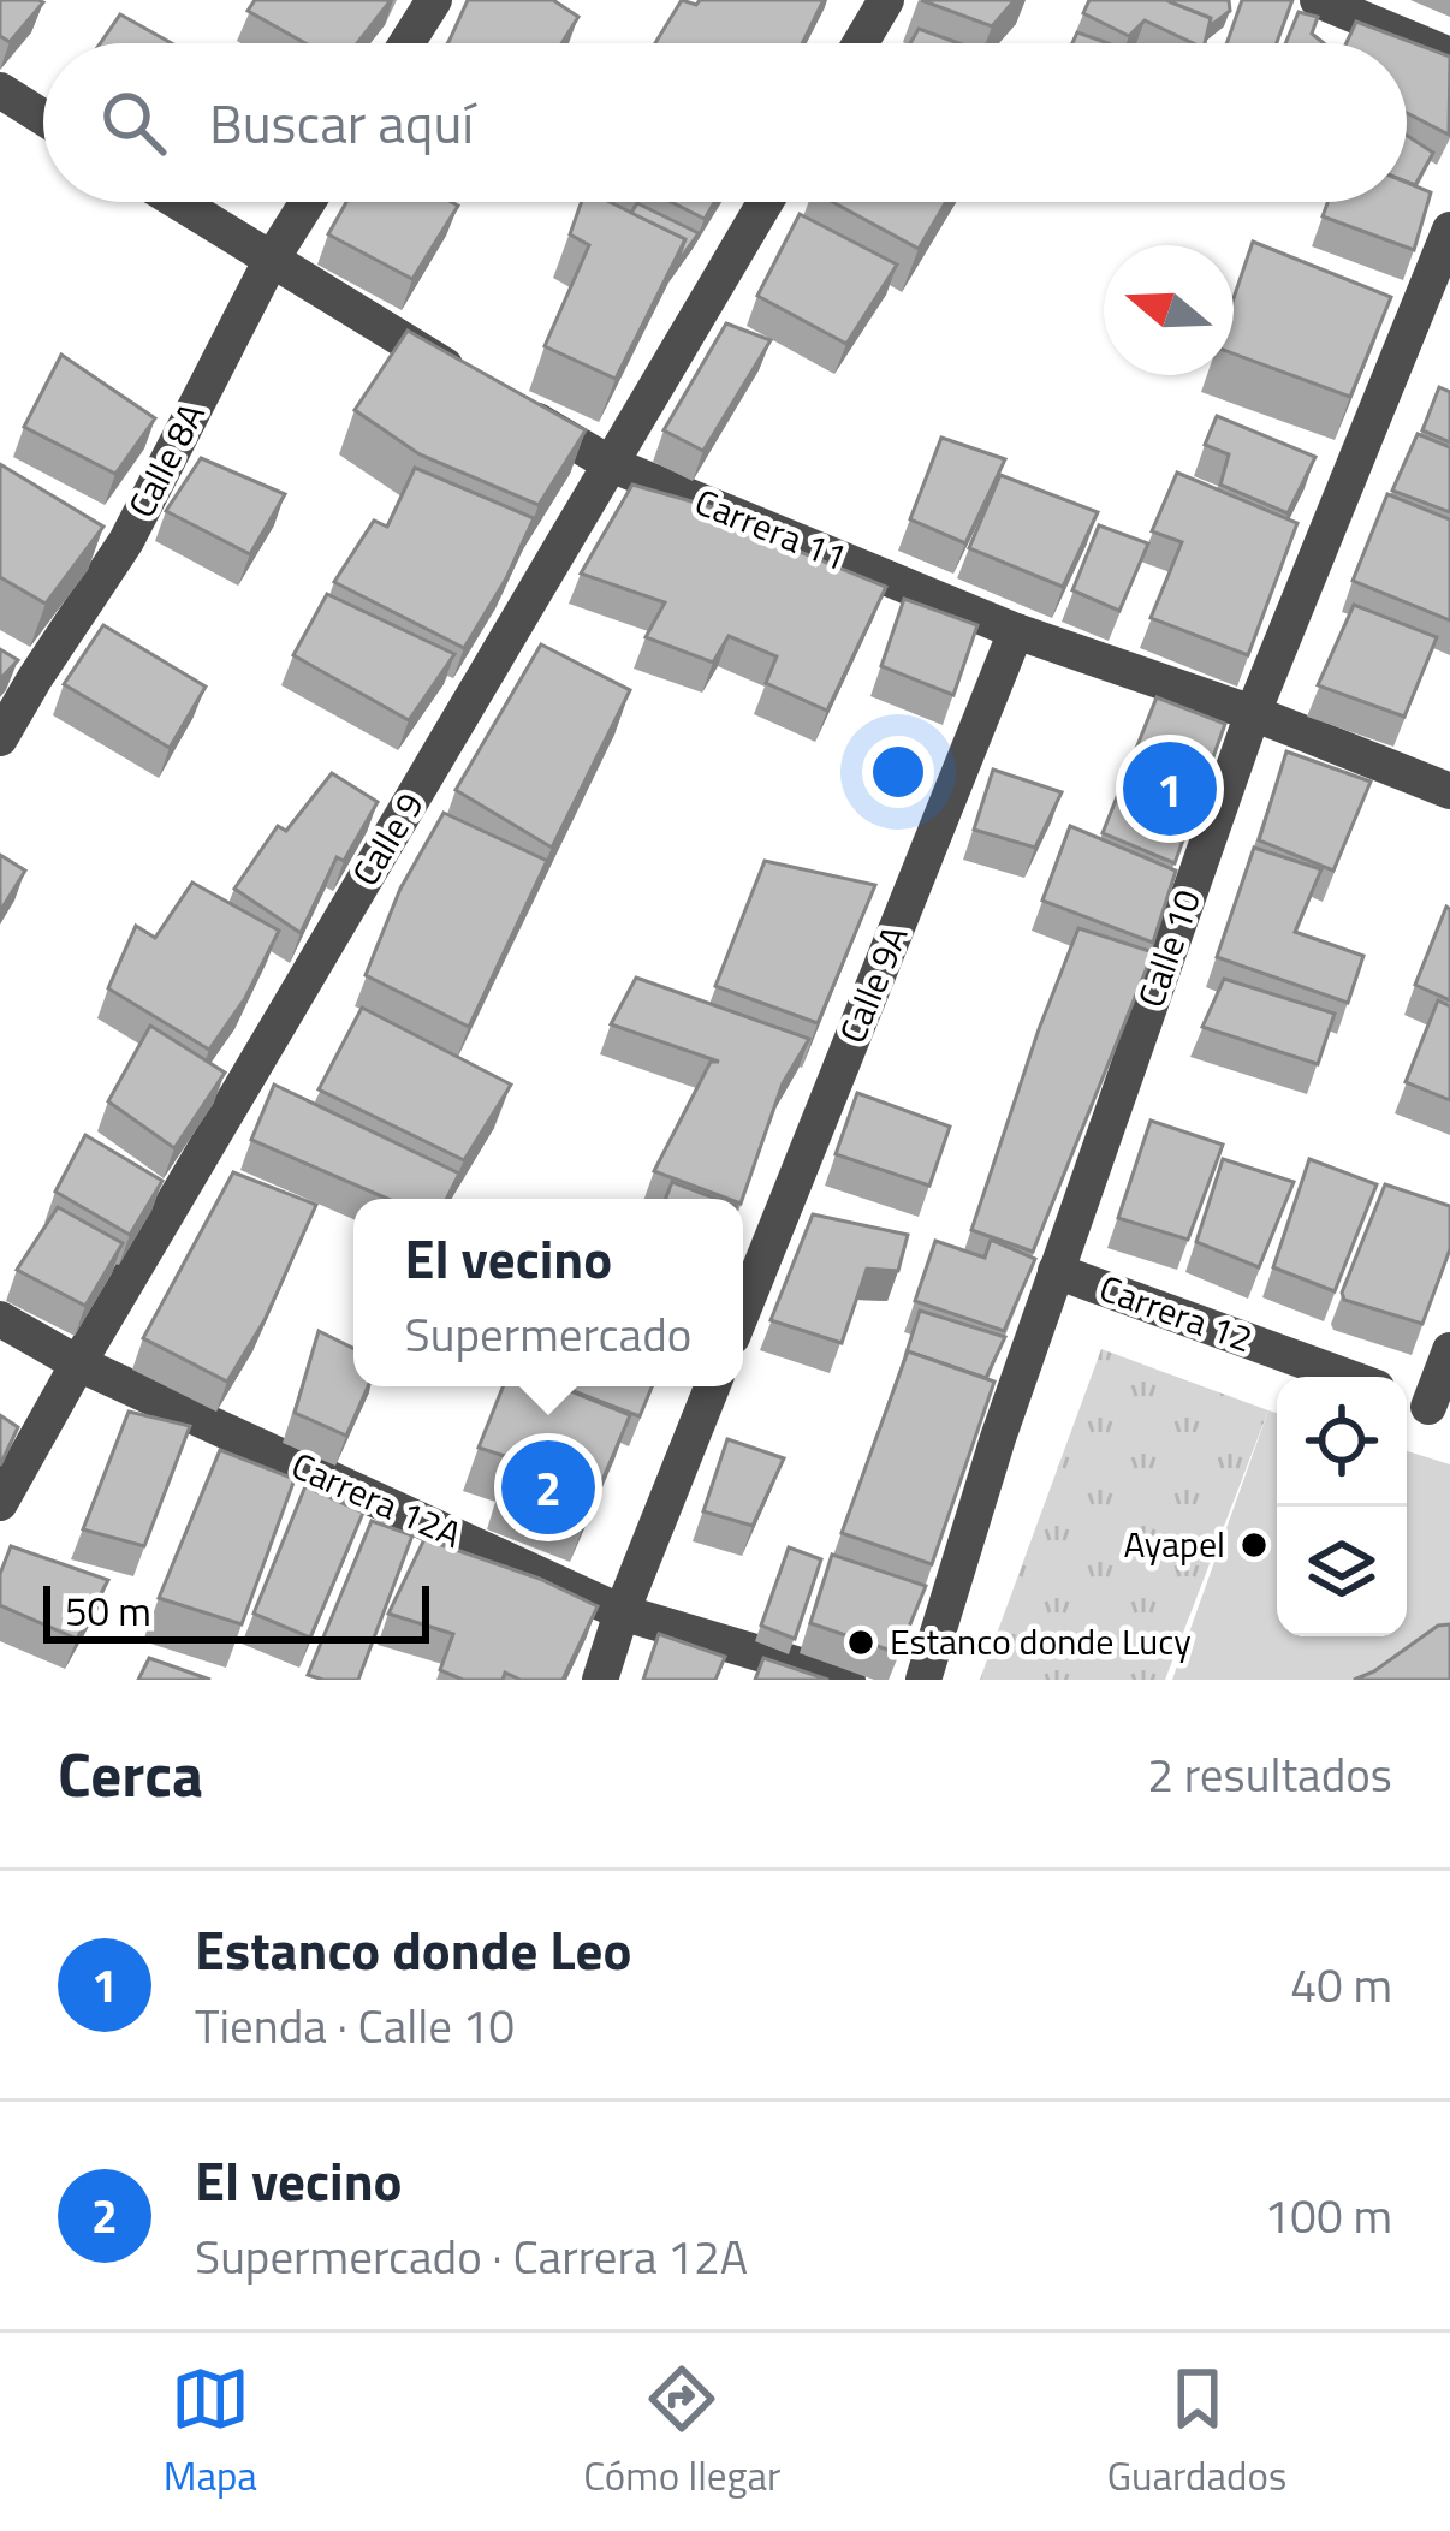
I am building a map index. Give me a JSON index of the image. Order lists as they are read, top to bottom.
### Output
{
  "streets": {
    "street": [
      "Calle 8A",
      "Carrera 11",
      "Calle 9",
      "Calle 10",
      "Calle 9A",
      "Carrera 12",
      "Carrera 12A"
    ]
  },
  "crossings": [
    ["Carrera 11", "Calle 9"],
    ["Carrera 11", "Calle 10"],
    ["Carrera 11", "Calle 9A"],
    ["Calle 9", "Carrera 12A"],
    ["Calle 10", "Carrera 12"]
  ],
  "places": ["Ayapel", "Estanco donde Lucy"],
  "scale_bar": "50 m",
  "north": "left",
  "page": {
    "search": "Buscar aquí",
    "pins": ["1", "2"],
    "popup": ["El vecino", "Supermercado"],
    "scale": "50 m",
    "heading": ["Cerca", "2 resultados"],
    "list": [
      {
        "mark": "1",
        "name": "Estanco donde Leo",
        "note": "Tienda · Calle 10",
        "value": "40 m"
      },
      {
        "mark": "2",
        "name": "El vecino",
        "note": "Supermercado · Carrera 12A",
        "value": "100 m"
      }
    ],
    "nav": ["Mapa", "Cómo llegar", "Guardados"]
  }
}
